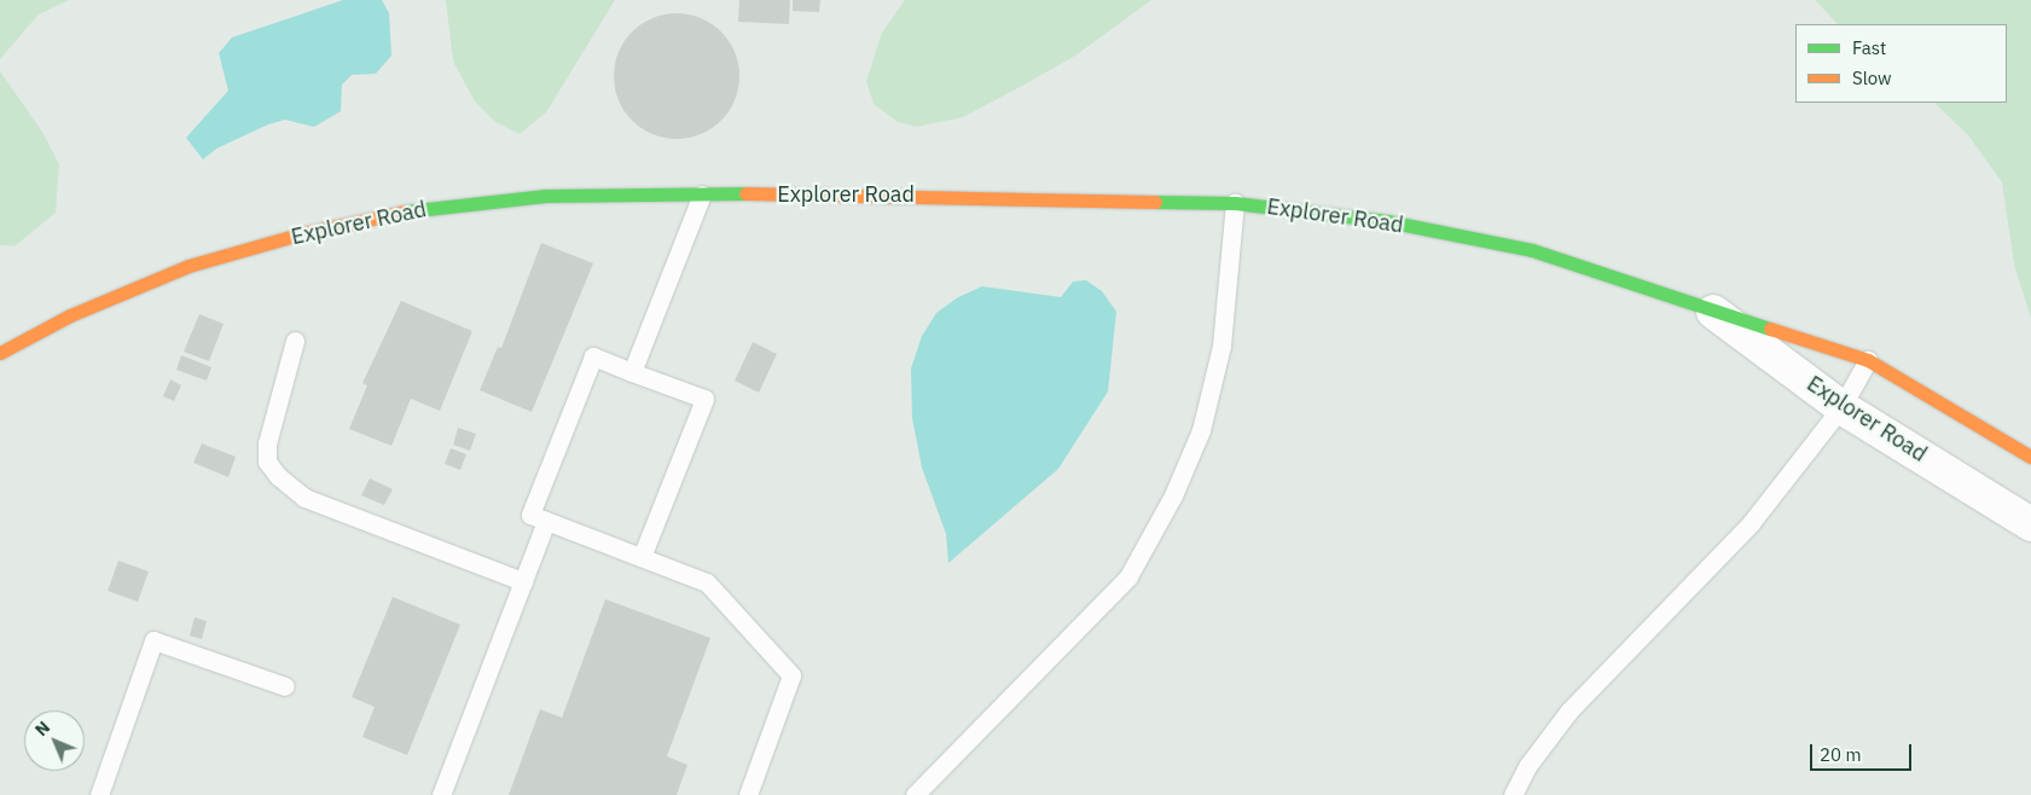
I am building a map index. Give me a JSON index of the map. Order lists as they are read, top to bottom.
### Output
{
  "streets": {
    "street": ["Explorer Road"]
  },
  "legend": ["Fast", "Slow"],
  "scale_bar": "20 m",
  "north": "top left"
}
